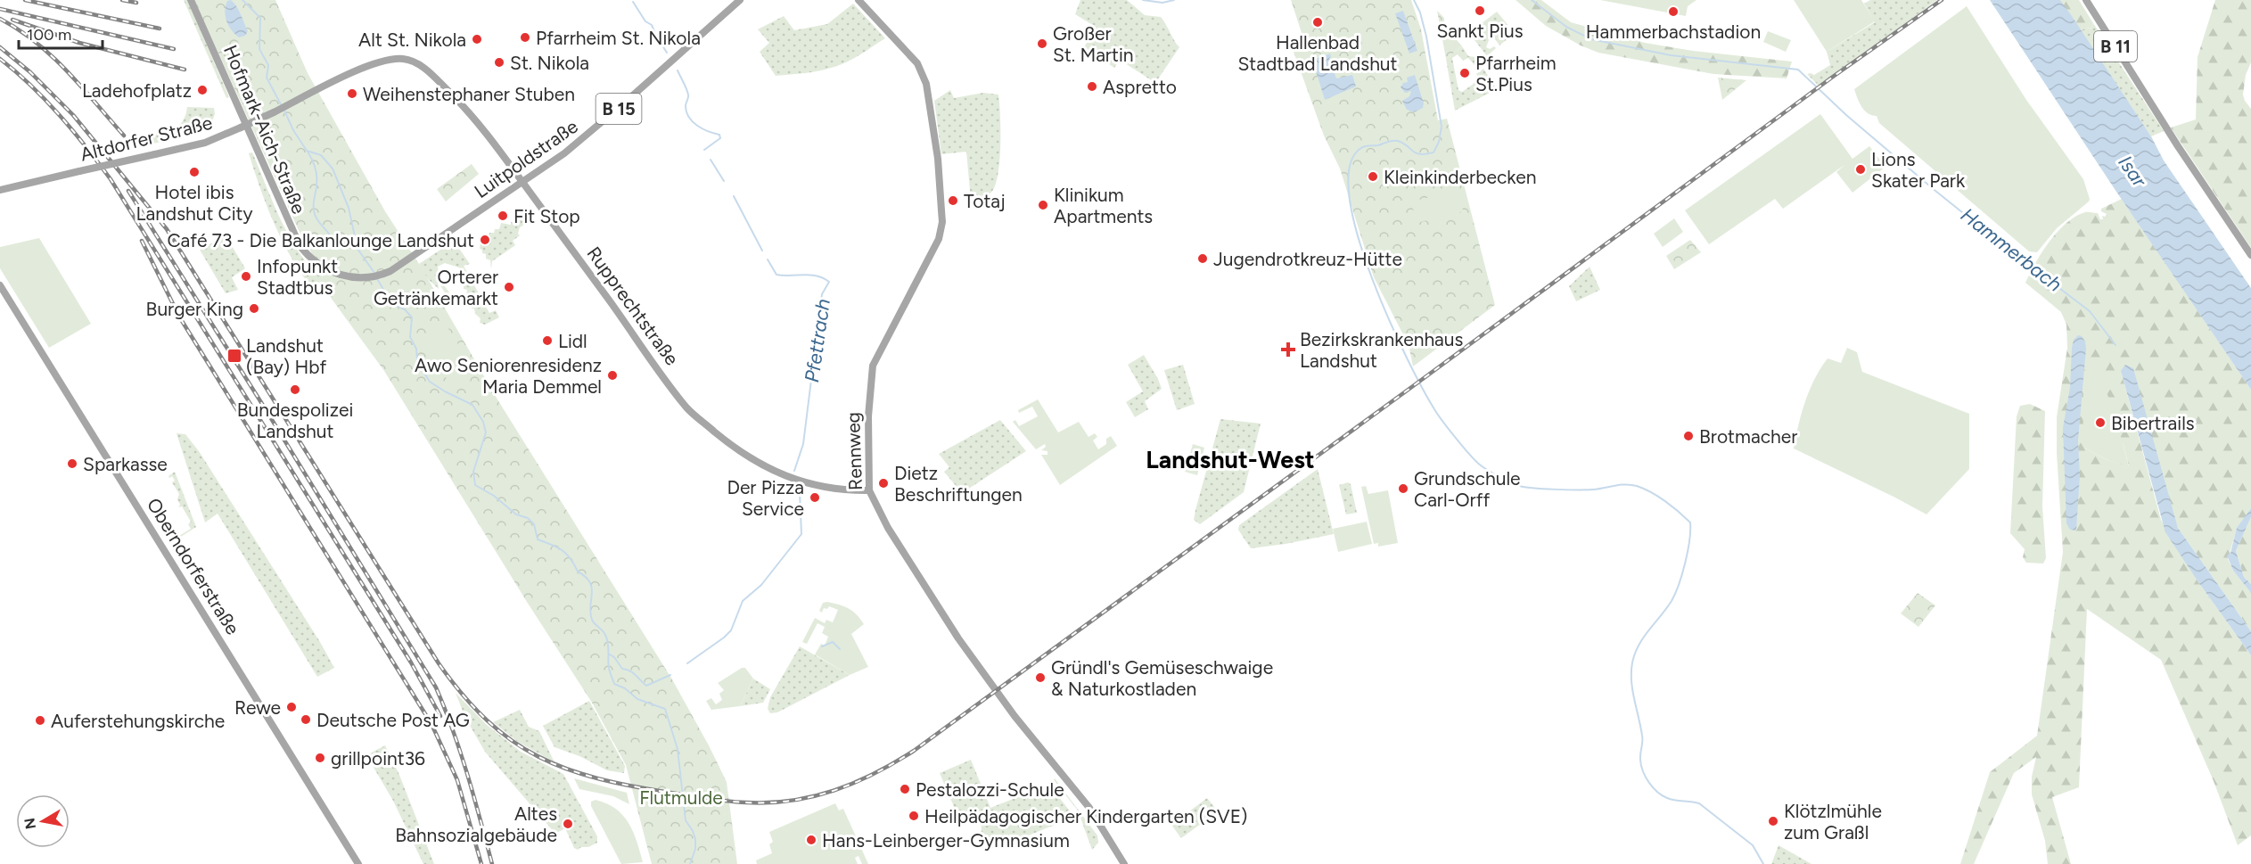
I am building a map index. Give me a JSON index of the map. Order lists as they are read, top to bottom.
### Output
{
  "streets": {
    "main road": [
      "B 11",
      "B 15",
      "Hofmark-Aich-Straße",
      "Altdorfer Straße",
      "Luitpoldstraße",
      "Rupprechtstraße",
      "Rennweg",
      "Oberndorferstraße"
    ]
  },
  "crossings": [
    ["Hofmark-Aich-Straße", "Luitpoldstraße"],
    ["Altdorfer Straße", "Rupprechtstraße"],
    ["Luitpoldstraße", "Rupprechtstraße"],
    ["Rupprechtstraße", "Rennweg"]
  ],
  "districts": ["Landshut-West"],
  "water": ["Isar", "Hammerbach", "Pfettrach"],
  "parks": ["Flutmulde"],
  "places": {
    "other": [
      "Sankt Pius",
      "Hammerbachstadion",
      "Hallenbad Stadtbad Landshut",
      "Pfarrheim St. Nikola",
      "Alt St. Nikola",
      "Großer St. Martin",
      "St. Nikola",
      "Pfarrheim St.Pius",
      "Aspretto",
      "Ladehofplatz",
      "Weihenstephaner Stuben",
      "Lions Skater Park",
      "Hotel ibis Landshut City",
      "Kleinkinderbecken",
      "Totaj",
      "Klinikum Apartments",
      "Fit Stop",
      "Café 73 - Die Balkanlounge Landshut",
      "Jugendrotkreuz-Hütte",
      "Infopunkt Stadtbus",
      "Orterer Getränkemarkt",
      "Burger King",
      "Lidl",
      "Awo Seniorenresidenz Maria Demmel",
      "Bundespolizei Landshut",
      "Bibertrails",
      "Brotmacher",
      "Sparkasse",
      "Dietz Beschriftungen",
      "Grundschule Carl-Orff",
      "Der Pizza Service",
      "Gründl's Gemüseschwaige & Naturkostladen",
      "Rewe",
      "Deutsche Post AG",
      "Auferstehungskirche",
      "grillpoint36",
      "Pestalozzi-Schule",
      "Heilpädagogischer Kindergarten (SVE)",
      "Klötzlmühle zum Graßl",
      "Altes Bahnsozialgebäude",
      "Hans-Leinberger-Gymnasium"
    ],
    "health": ["Bezirkskrankenhaus Landshut"],
    "transit": ["Landshut (Bay) Hbf"]
  },
  "scale_bar": "100 m",
  "north": "left"
}
